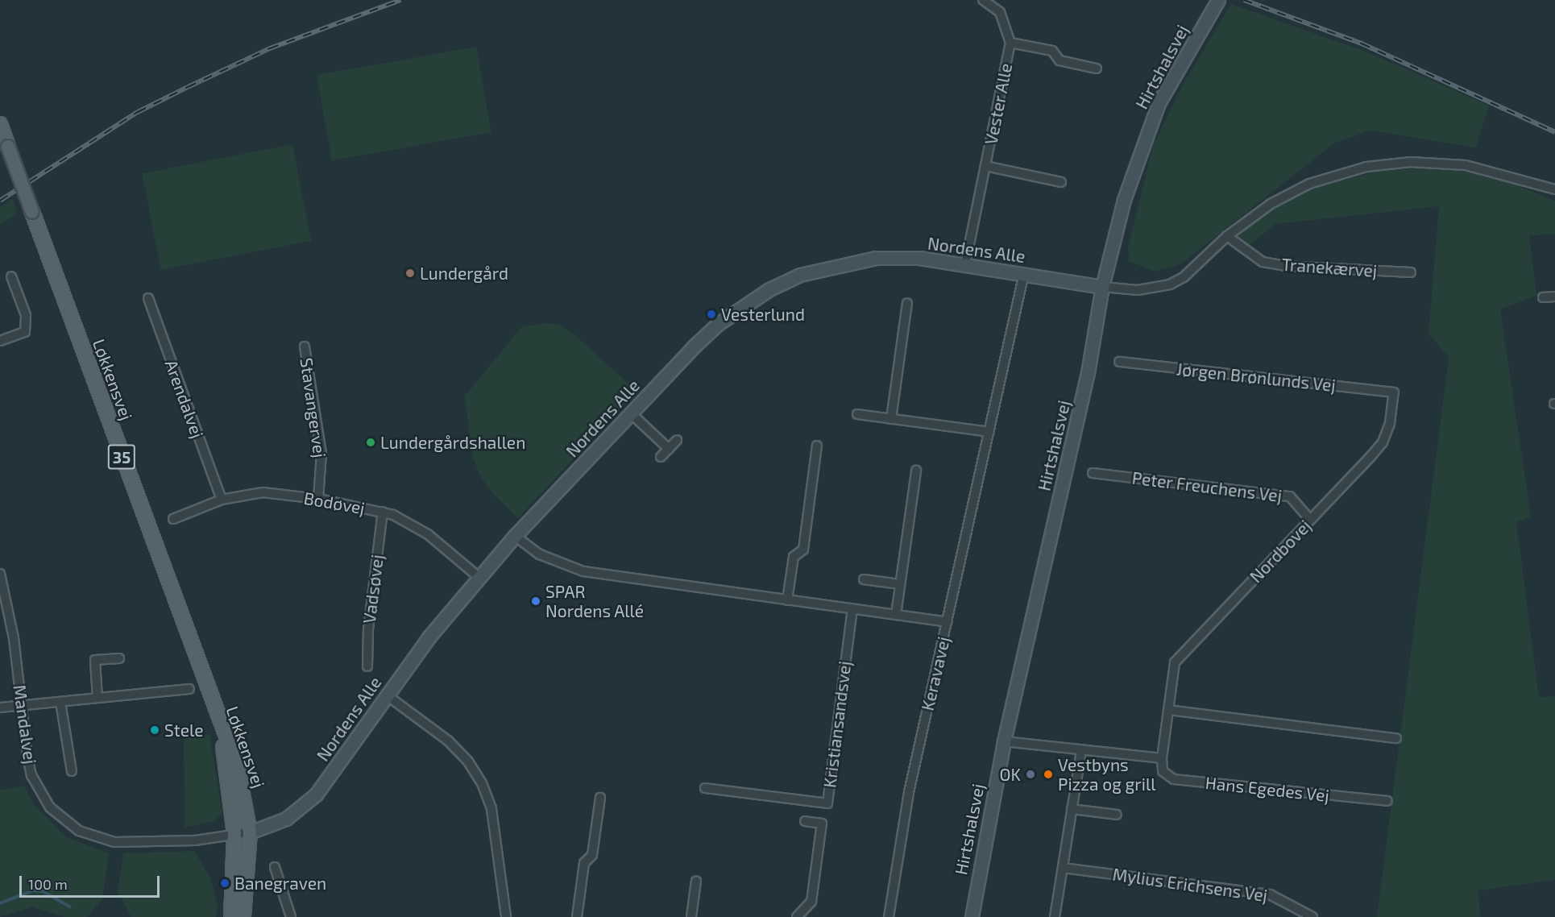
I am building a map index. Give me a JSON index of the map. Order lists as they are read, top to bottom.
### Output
{
  "streets": {
    "main road": ["Løkkensvej", "35"],
    "street": [
      "Hirtshalsvej",
      "Vester Alle",
      "Nordens Alle",
      "Tranekærvej",
      "Jørgen Brønlunds Vej",
      "Arendalvej",
      "Stavangervej",
      "Peter Freuchens Vej",
      "Bodøvej",
      "Nordbovej",
      "Vadsøvej",
      "Keravavej",
      "Mandalvej",
      "Kristiansandsvej",
      "Hans Egedes Vej",
      "Mylius Erichsens Vej"
    ]
  },
  "crossings": [
    ["Hirtshalsvej", "Nordens Alle"],
    ["Vester Alle", "Nordens Alle"],
    ["Nordens Alle", "Løkkensvej"],
    ["Nordens Alle", "35"],
    ["Nordens Alle", "Bodøvej"],
    ["Nordens Alle", "Keravavej"],
    ["Nordens Alle", "Mandalvej"],
    ["Jørgen Brønlunds Vej", "Nordbovej"],
    ["Løkkensvej", "35"],
    ["Løkkensvej", "Mandalvej"],
    ["Arendalvej", "Bodøvej"],
    ["Stavangervej", "Bodøvej"],
    ["35", "Mandalvej"],
    ["Peter Freuchens Vej", "Nordbovej"],
    ["Bodøvej", "Vadsøvej"],
    ["Nordbovej", "Hans Egedes Vej"]
  ],
  "places": [
    "Lundergård",
    "Vesterlund",
    "Lundergårdshallen",
    "SPAR Nordens Allé",
    "Stele",
    "OK",
    "Vestbyns Pizza og grill",
    "Banegraven"
  ],
  "scale_bar": "100 m"
}
